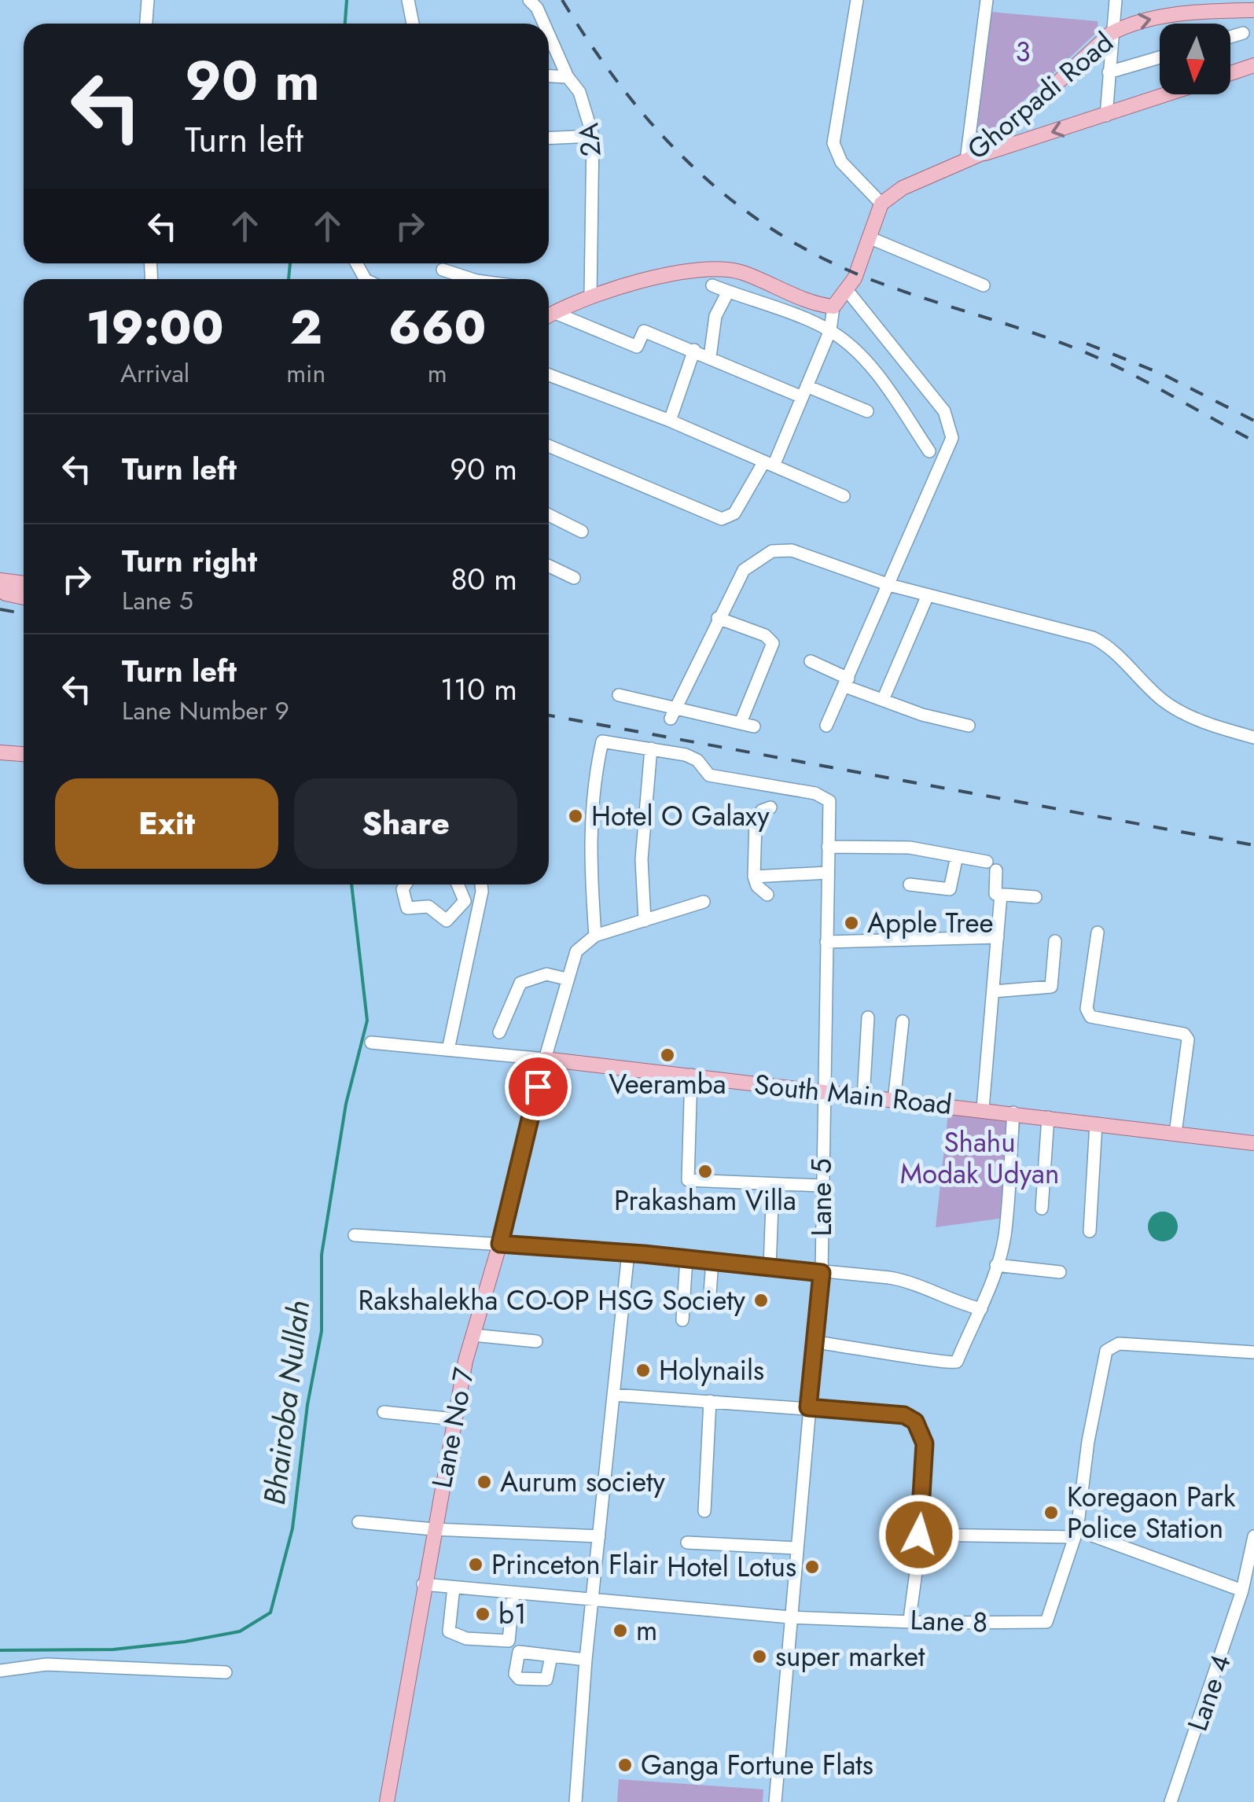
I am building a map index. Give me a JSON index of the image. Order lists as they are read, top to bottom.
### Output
{
  "streets": {
    "main road": ["Ghorpadi Road", "South Main Road", "Lane No 7"],
    "street": [
      "2A",
      "Lane 5",
      "Lane 8",
      "Lane 4"
    ]
  },
  "crossings": [
    ["South Main Road", "Lane 5"],
    ["South Main Road", "Lane No 7"],
    ["Lane 5", "Lane 8"],
    ["Lane No 7", "Lane 8"]
  ],
  "water": ["Bhairoba Nullah"],
  "parks": ["3", "Shahu Modak Udyan"],
  "places": [
    "Hotel O Galaxy",
    "Apple Tree",
    "Veeramba",
    "Prakasham Villa",
    "Rakshalekha CO-OP HSG Society",
    "Holynails",
    "Aurum society",
    "Koregaon Park Police Station",
    "Princeton Flair",
    "Hotel Lotus",
    "b1",
    "m",
    "super market",
    "Ganga Fortune Flats"
  ],
  "north": "bottom",
  "page": {
    "turn": ["90 m", "Turn left"],
    "eta": [
      "19:00",
      "Arrival",
      "2",
      "min",
      "660",
      "m"
    ],
    "list": [
      {
        "name": "Turn left",
        "value": "90 m"
      },
      {
        "name": "Turn right",
        "note": "Lane 5",
        "value": "80 m"
      },
      {
        "name": "Turn left",
        "note": "Lane Number 9",
        "value": "110 m"
      }
    ],
    "buttons": ["Exit", "Share"]
  }
}
